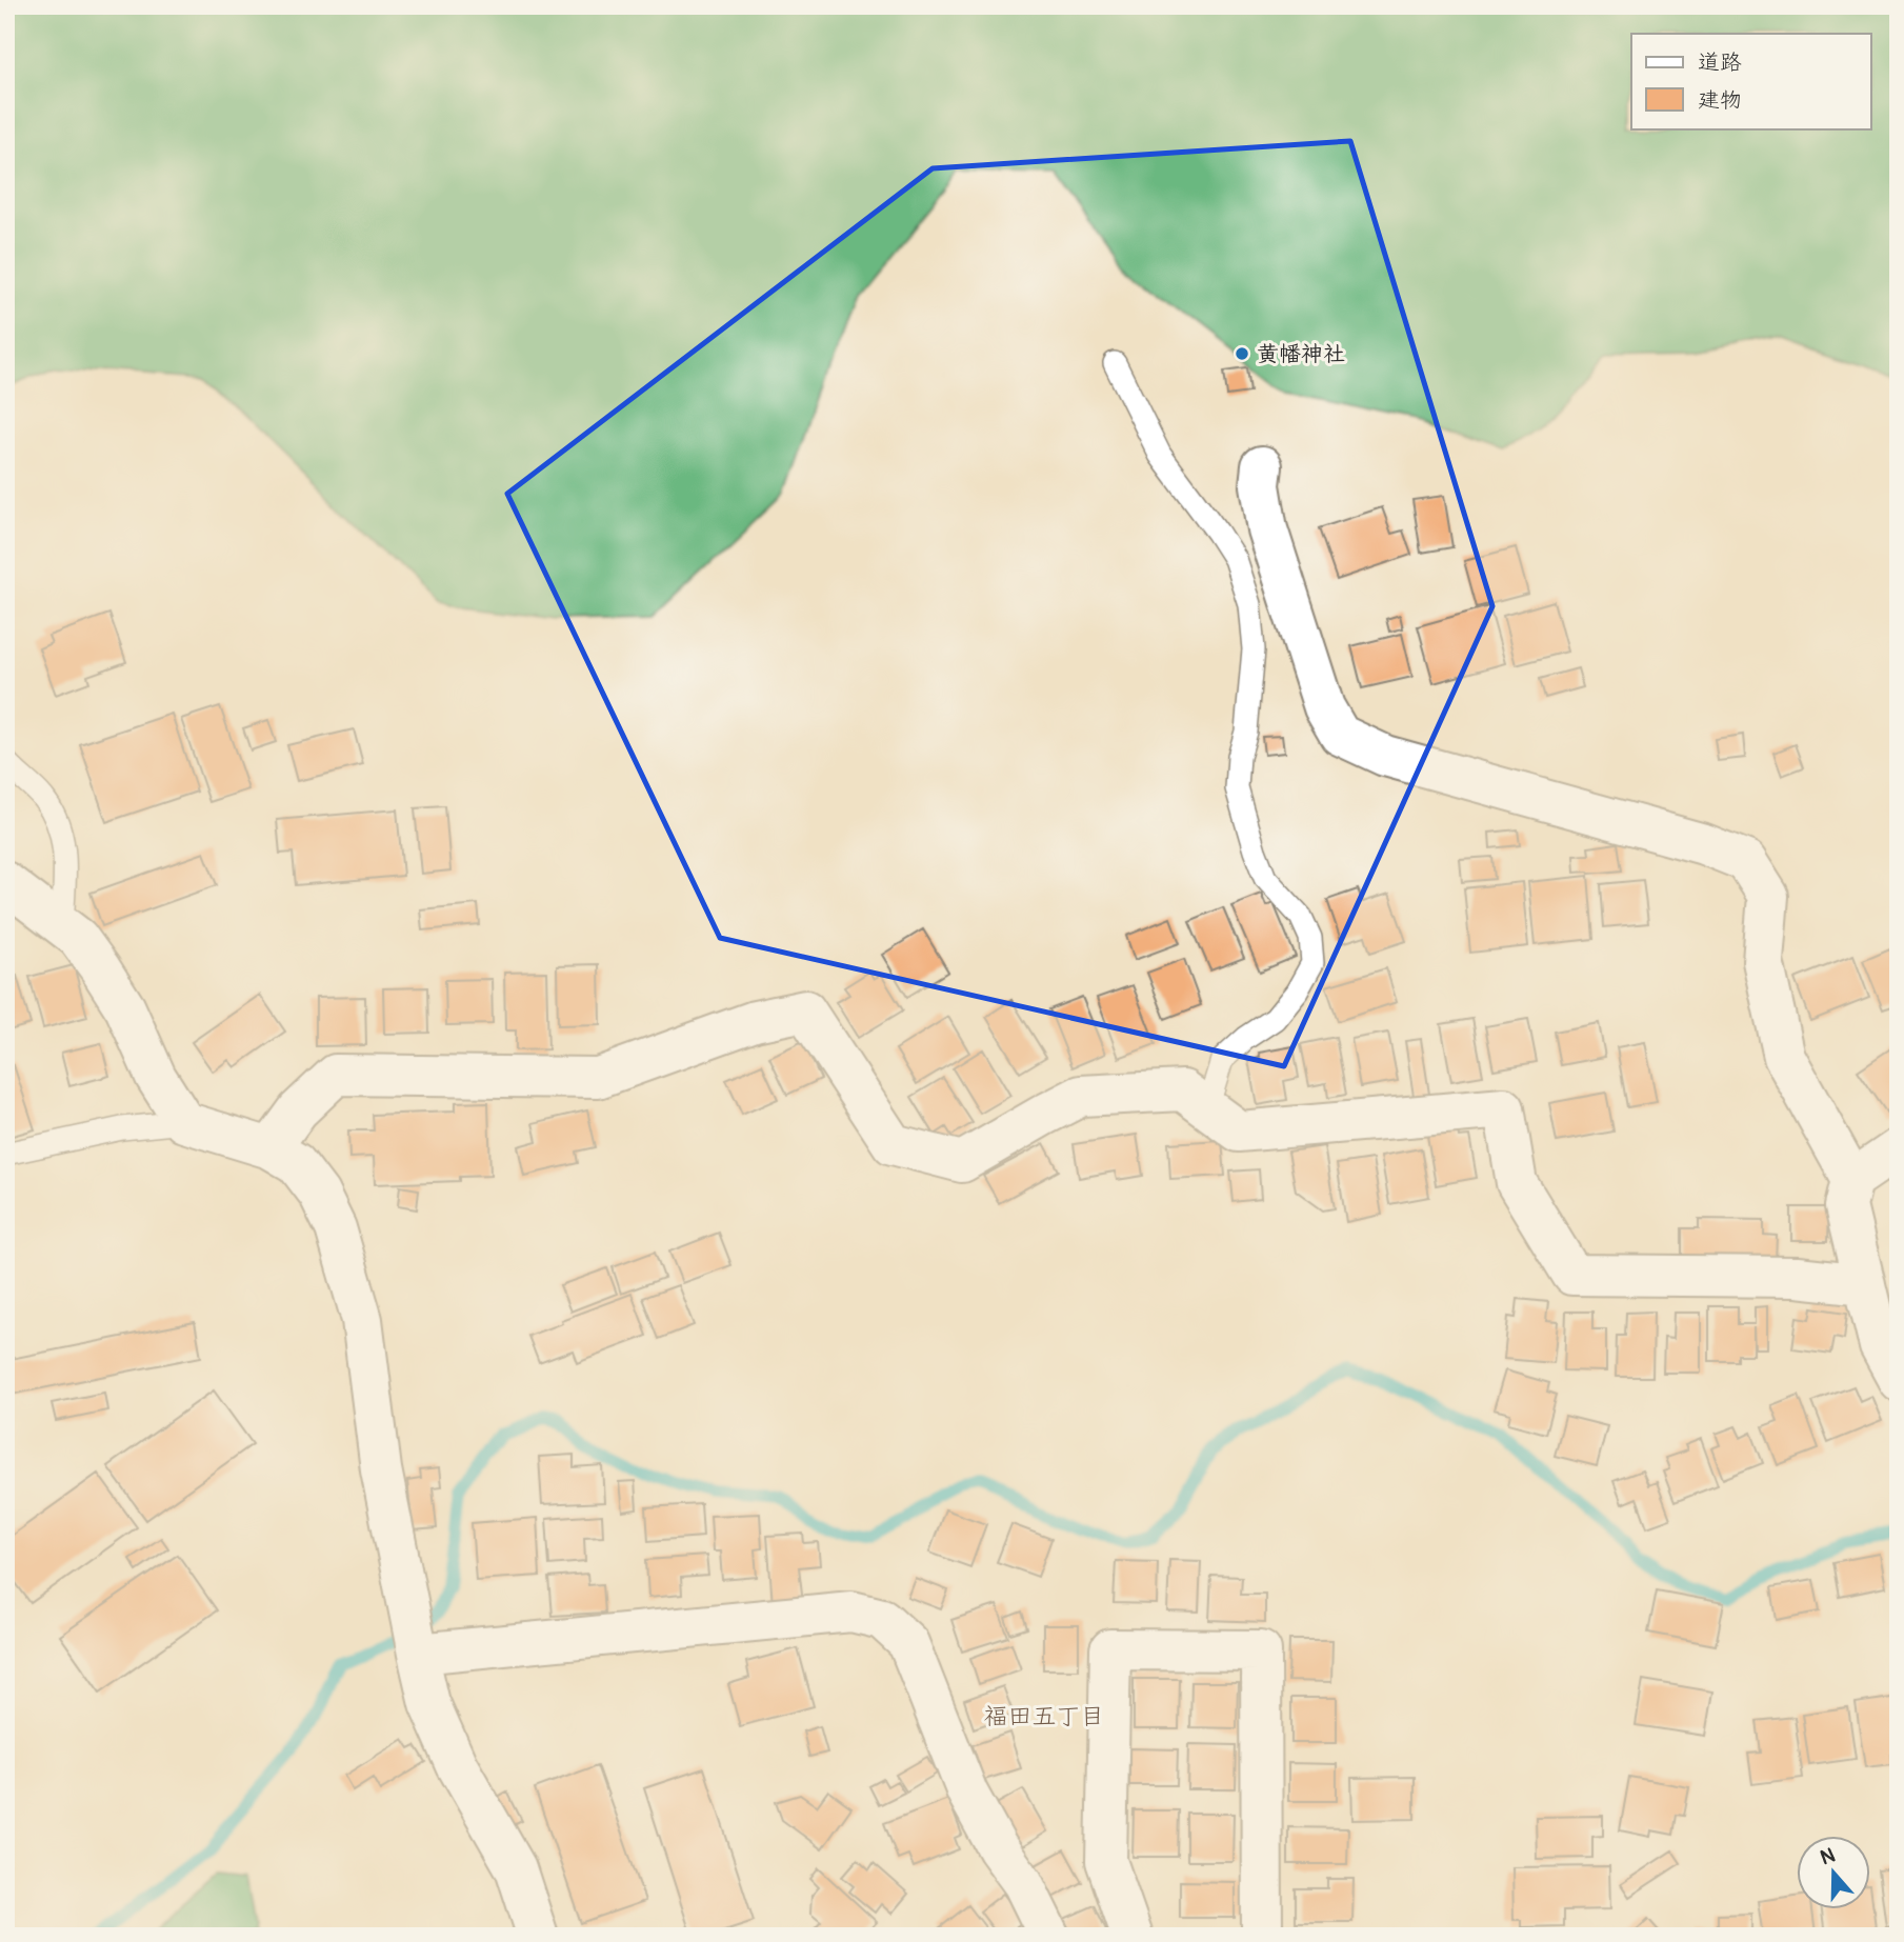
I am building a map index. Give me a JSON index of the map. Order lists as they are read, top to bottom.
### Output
{
  "districts": ["福田五丁目"],
  "places": ["黄幡神社"],
  "legend": ["道路", "建物"],
  "north": "top"
}
